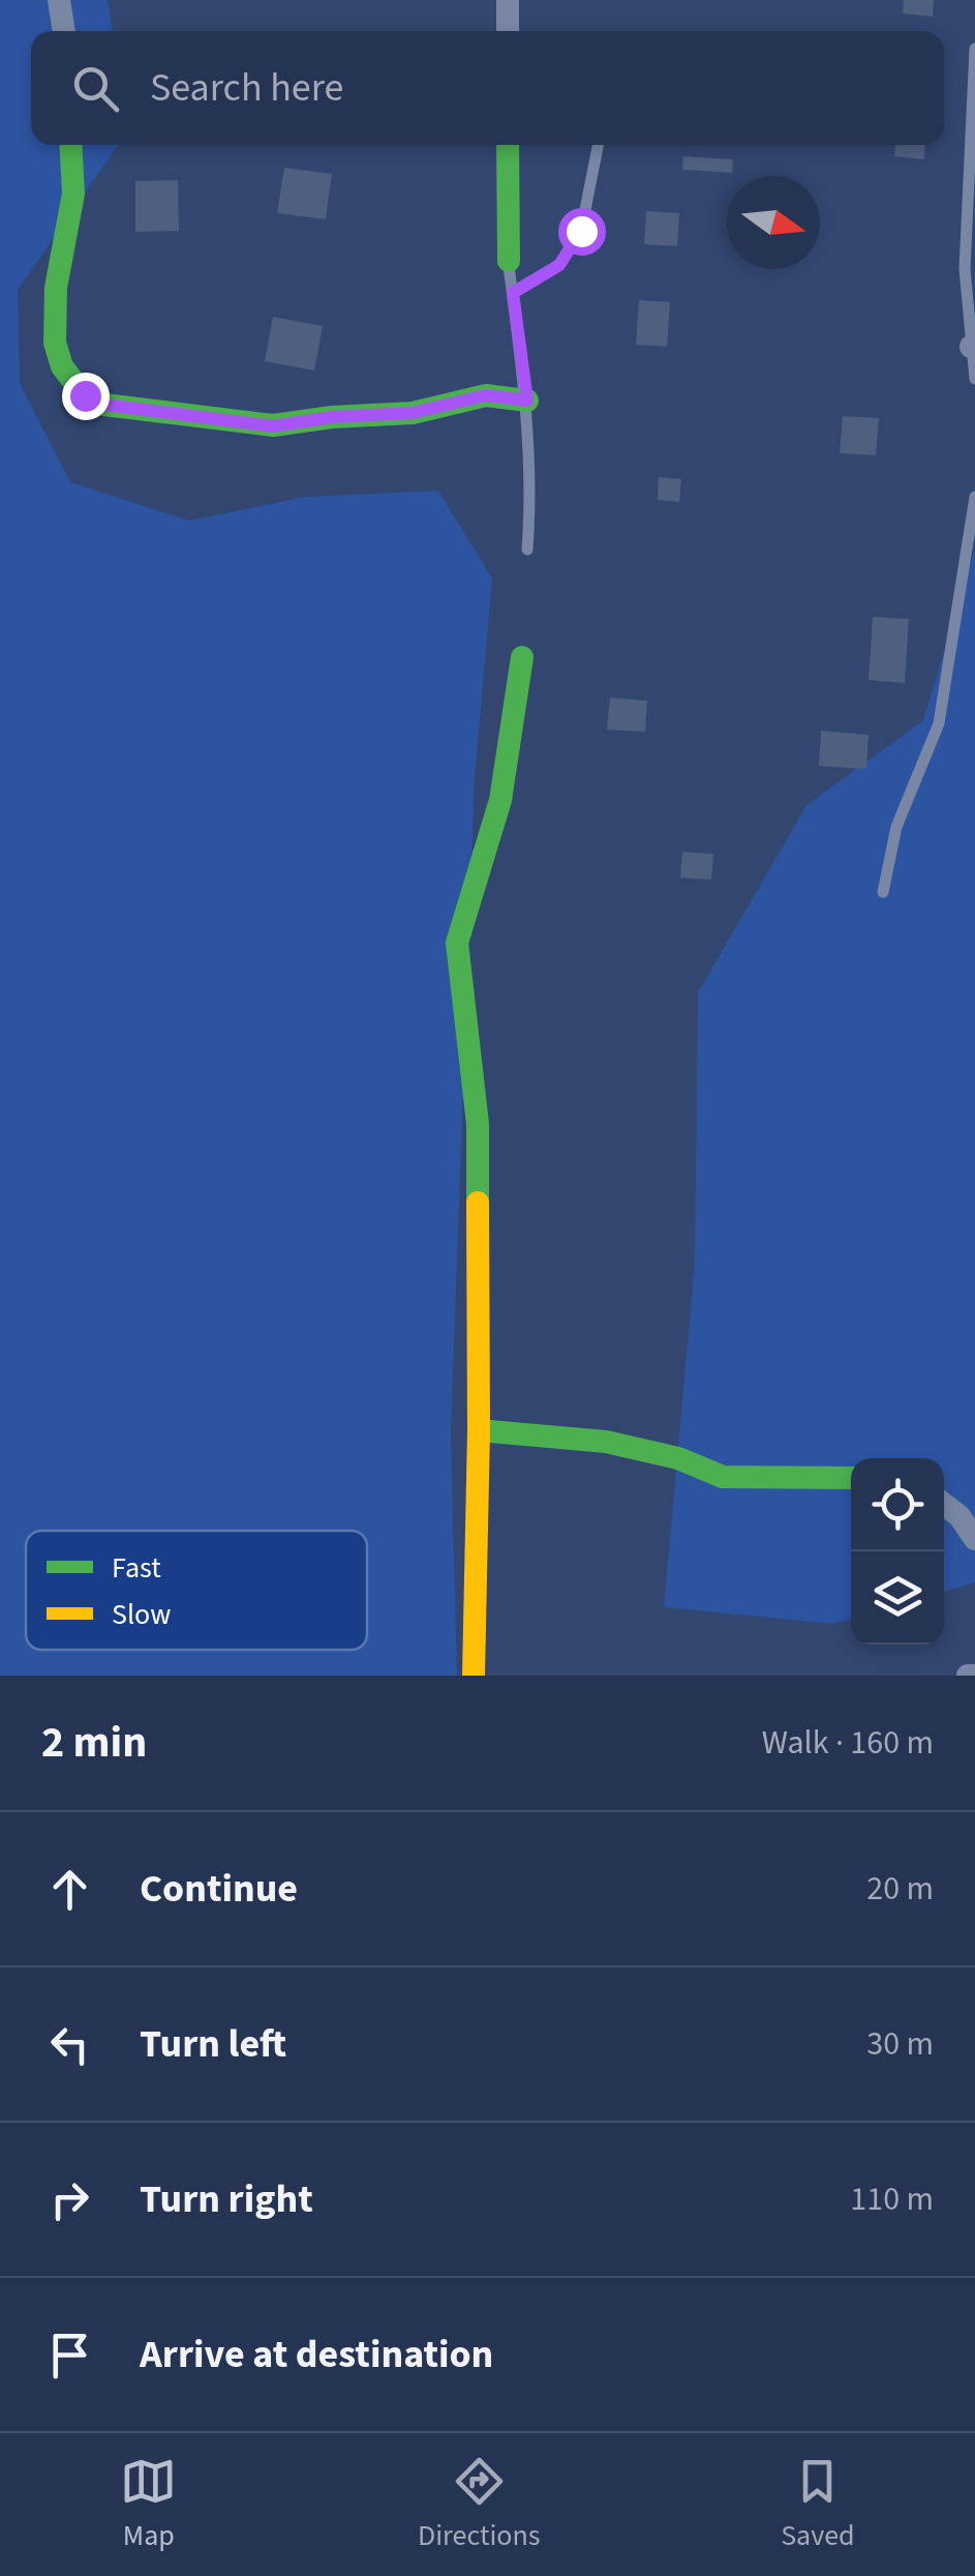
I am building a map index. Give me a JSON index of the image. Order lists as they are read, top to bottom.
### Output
{
  "legend": ["Fast", "Slow"],
  "north": "right",
  "page": {
    "search": "Search here",
    "heading": ["2 min", "Walk · 160 m"],
    "list": [
      ["Continue", "20 m"],
      ["Turn left", "30 m"],
      ["Turn right", "110 m"],
      "Arrive at destination"
    ],
    "nav": ["Map", "Directions", "Saved"]
  }
}
